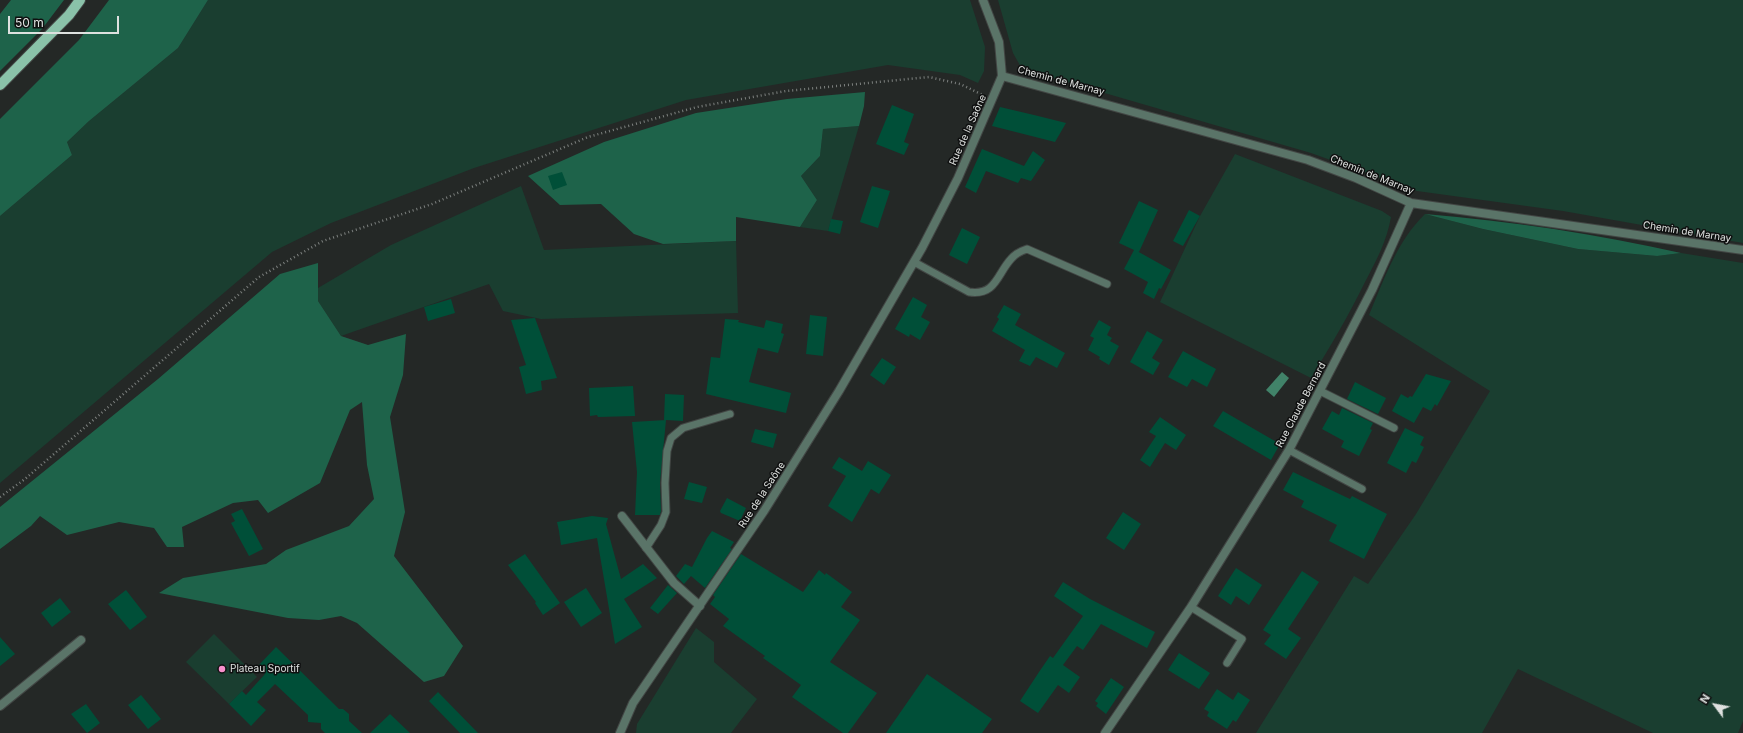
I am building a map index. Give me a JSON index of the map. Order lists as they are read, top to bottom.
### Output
{
  "streets": {
    "street": ["Chemin de Marnay", "Rue de la Saône", "Rue Claude Bernard"]
  },
  "crossings": [
    ["Chemin de Marnay", "Rue de la Saône"],
    ["Chemin de Marnay", "Rue Claude Bernard"]
  ],
  "places": ["Plateau Sportif"],
  "scale_bar": "50 m",
  "north": "top left"
}
